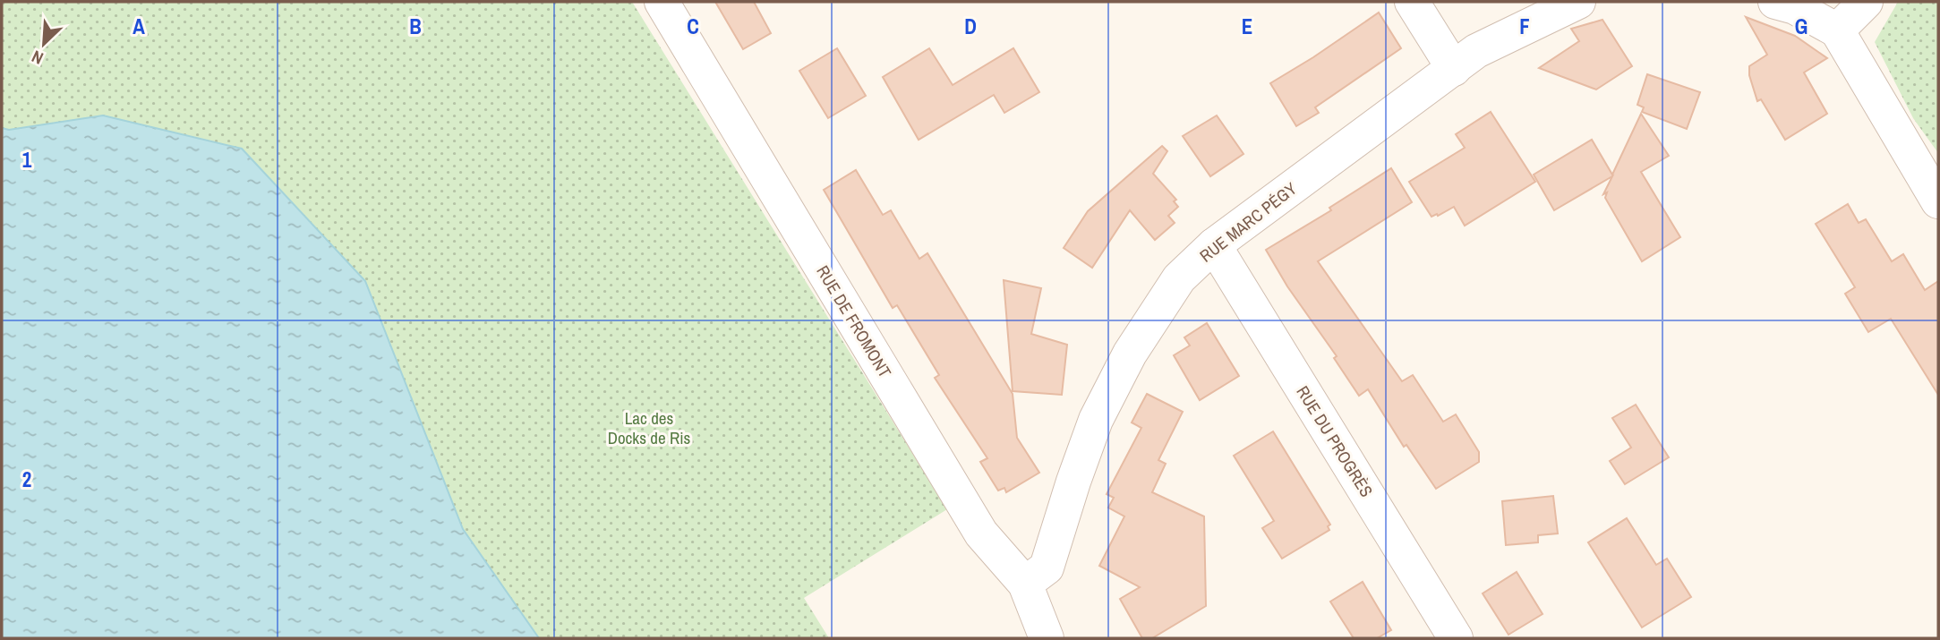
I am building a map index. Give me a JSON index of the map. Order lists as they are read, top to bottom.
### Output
{
  "streets": {
    "street": ["RUE MARC PÉGY", "RUE DE FROMONT", "RUE DU PROGRÈS"]
  },
  "crossings": [
    ["RUE MARC PÉGY", "RUE DE FROMONT"],
    ["RUE MARC PÉGY", "RUE DU PROGRÈS"]
  ],
  "parks": ["Lac des Docks de Ris"],
  "north": "bottom left",
  "grid": {
    "columns": [
      "A",
      "B",
      "C",
      "D",
      "E",
      "F",
      "G"
    ],
    "rows": ["1", "2"]
  }
}
